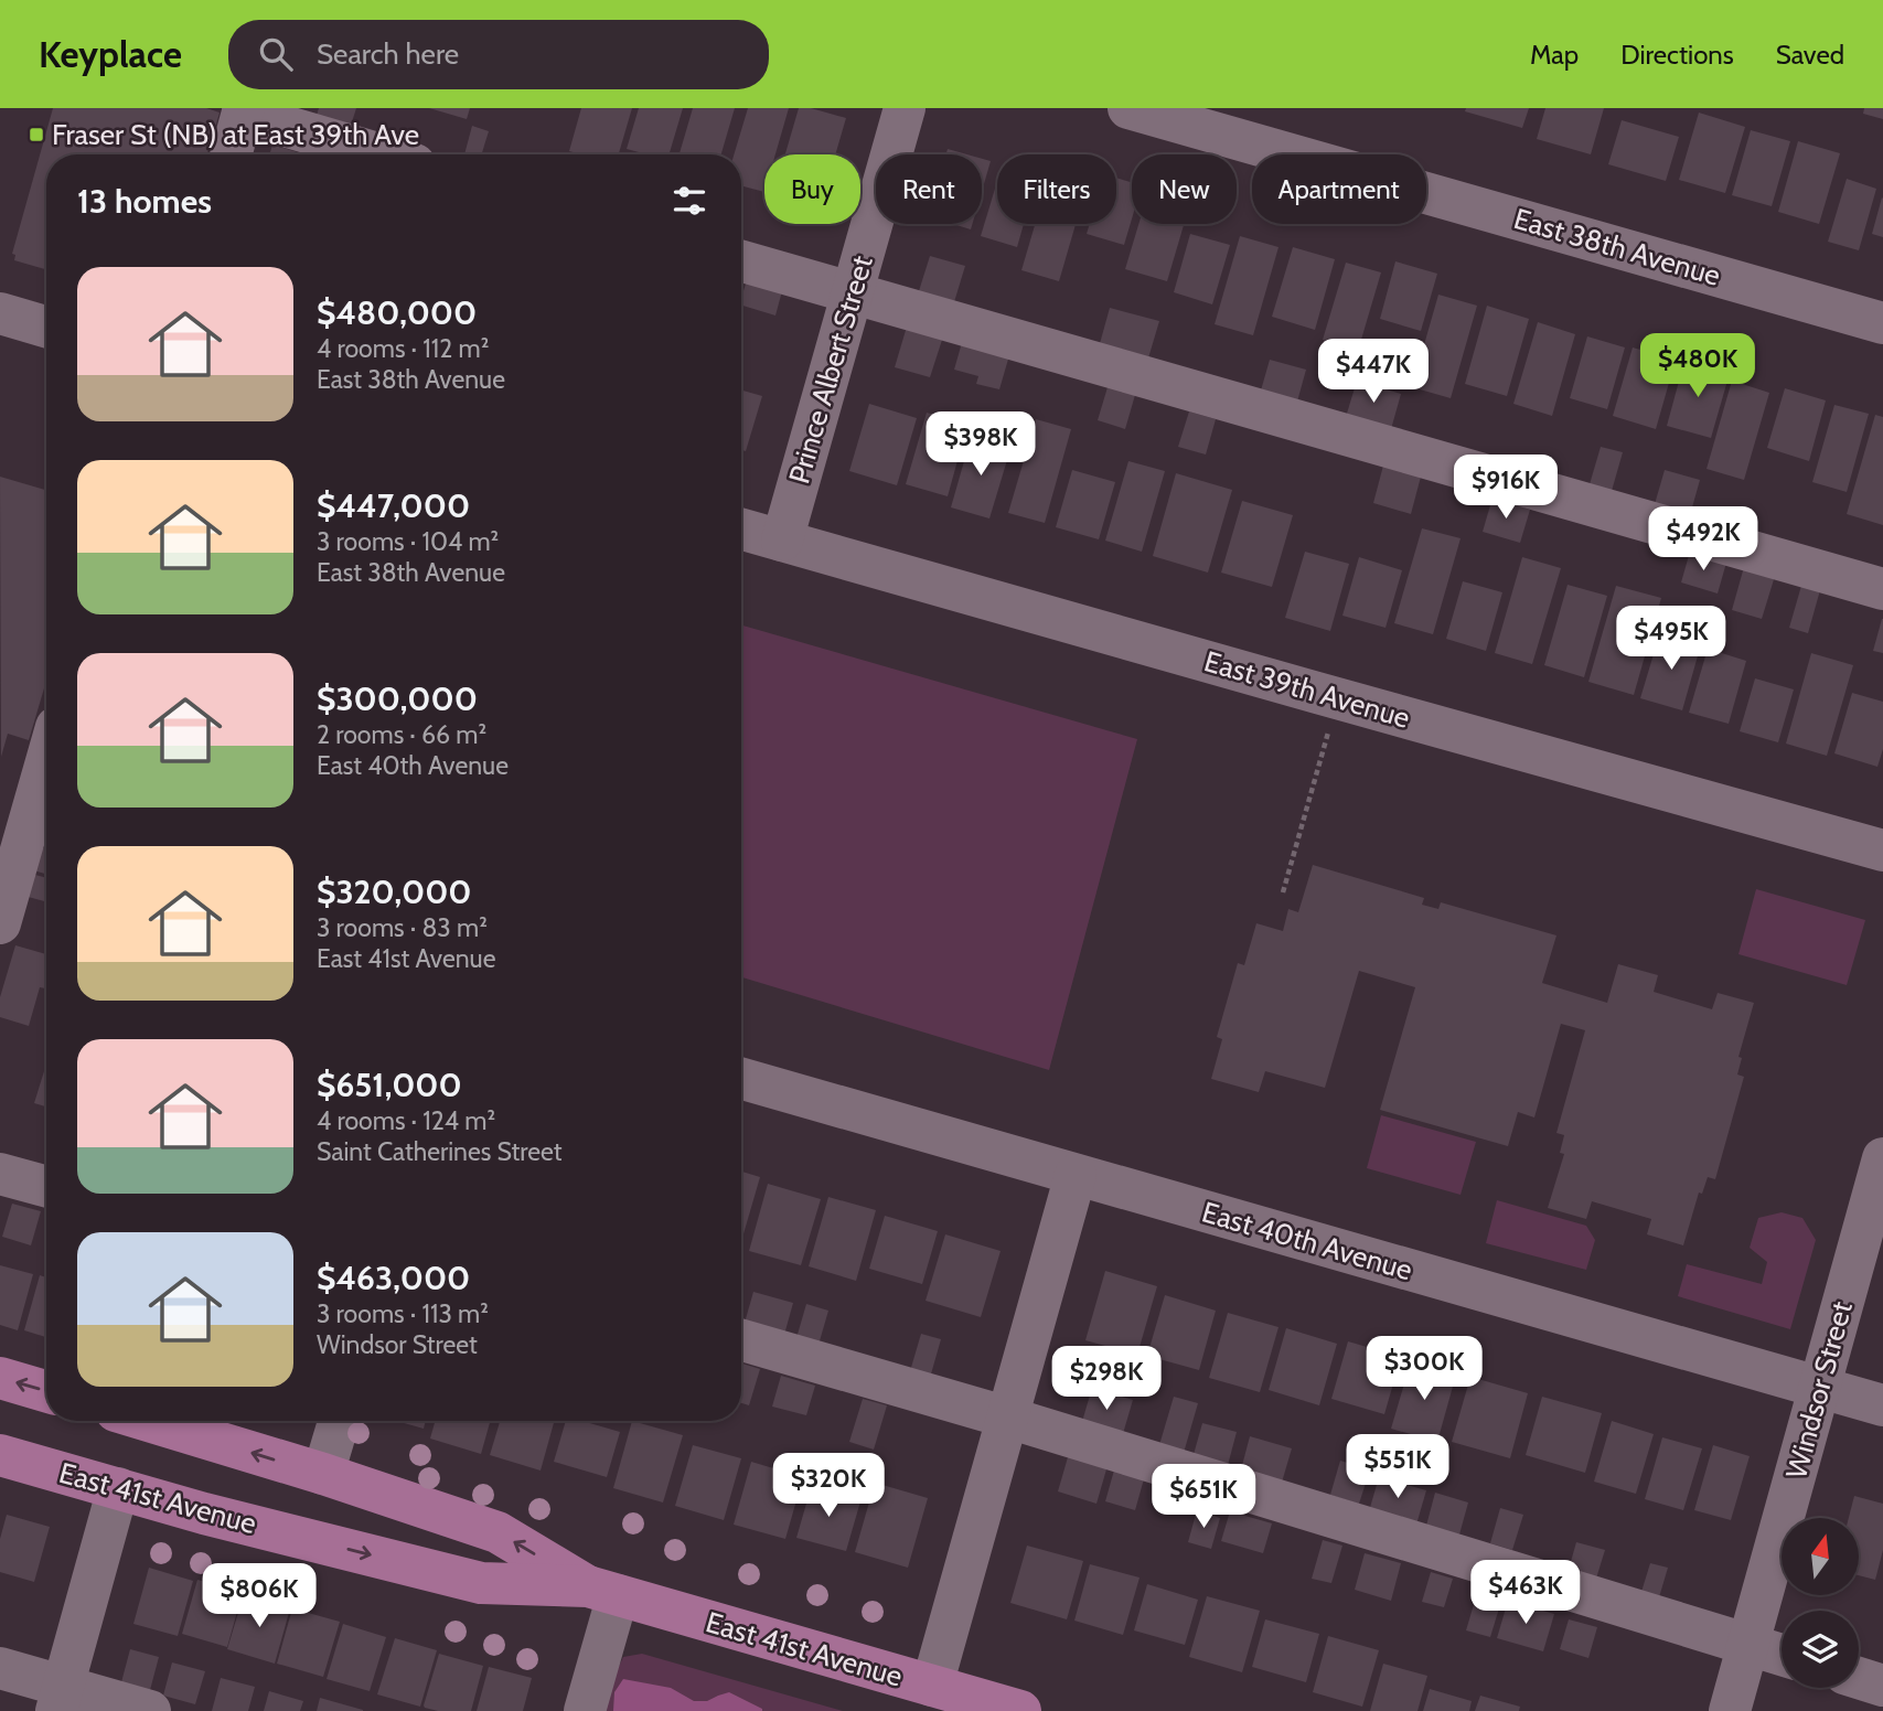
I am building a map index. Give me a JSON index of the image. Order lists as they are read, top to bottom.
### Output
{
  "streets": {
    "main road": ["East 41st Avenue"],
    "street": [
      "East 38th Avenue",
      "Prince Albert Street",
      "East 39th Avenue",
      "East 40th Avenue",
      "Windsor Street"
    ]
  },
  "crossings": [
    ["Prince Albert Street", "East 39th Avenue"],
    ["East 40th Avenue", "Windsor Street"]
  ],
  "places": {
    "transit": ["Fraser St (NB) at East 39th Ave"]
  },
  "north": "top",
  "page": {
    "header": "Keyplace",
    "search": "Search here",
    "nav": ["Map", "Directions", "Saved"],
    "chip": [
      "Buy",
      "Rent",
      "Filters",
      "New",
      "Apartment"
    ],
    "heading": "13 homes",
    "list": [
      {
        "name": "$480,000",
        "note": "4 rooms · 112 m² · East 38th Avenue"
      },
      {
        "name": "$447,000",
        "note": "3 rooms · 104 m² · East 38th Avenue"
      },
      {
        "name": "$300,000",
        "note": "2 rooms · 66 m² · East 40th Avenue"
      },
      {
        "name": "$320,000",
        "note": "3 rooms · 83 m² · East 41st Avenue"
      },
      {
        "name": "$651,000",
        "note": "4 rooms · 124 m² · Saint Catherines Street"
      },
      {
        "name": "$463,000",
        "note": "3 rooms · 113 m² · Windsor Street"
      }
    ],
    "price": [
      "$480K",
      "$447K",
      "$398K",
      "$916K",
      "$492K",
      "$495K",
      "$300K",
      "$298K",
      "$551K",
      "$320K",
      "$651K",
      "$463K",
      "$806K"
    ]
  }
}
